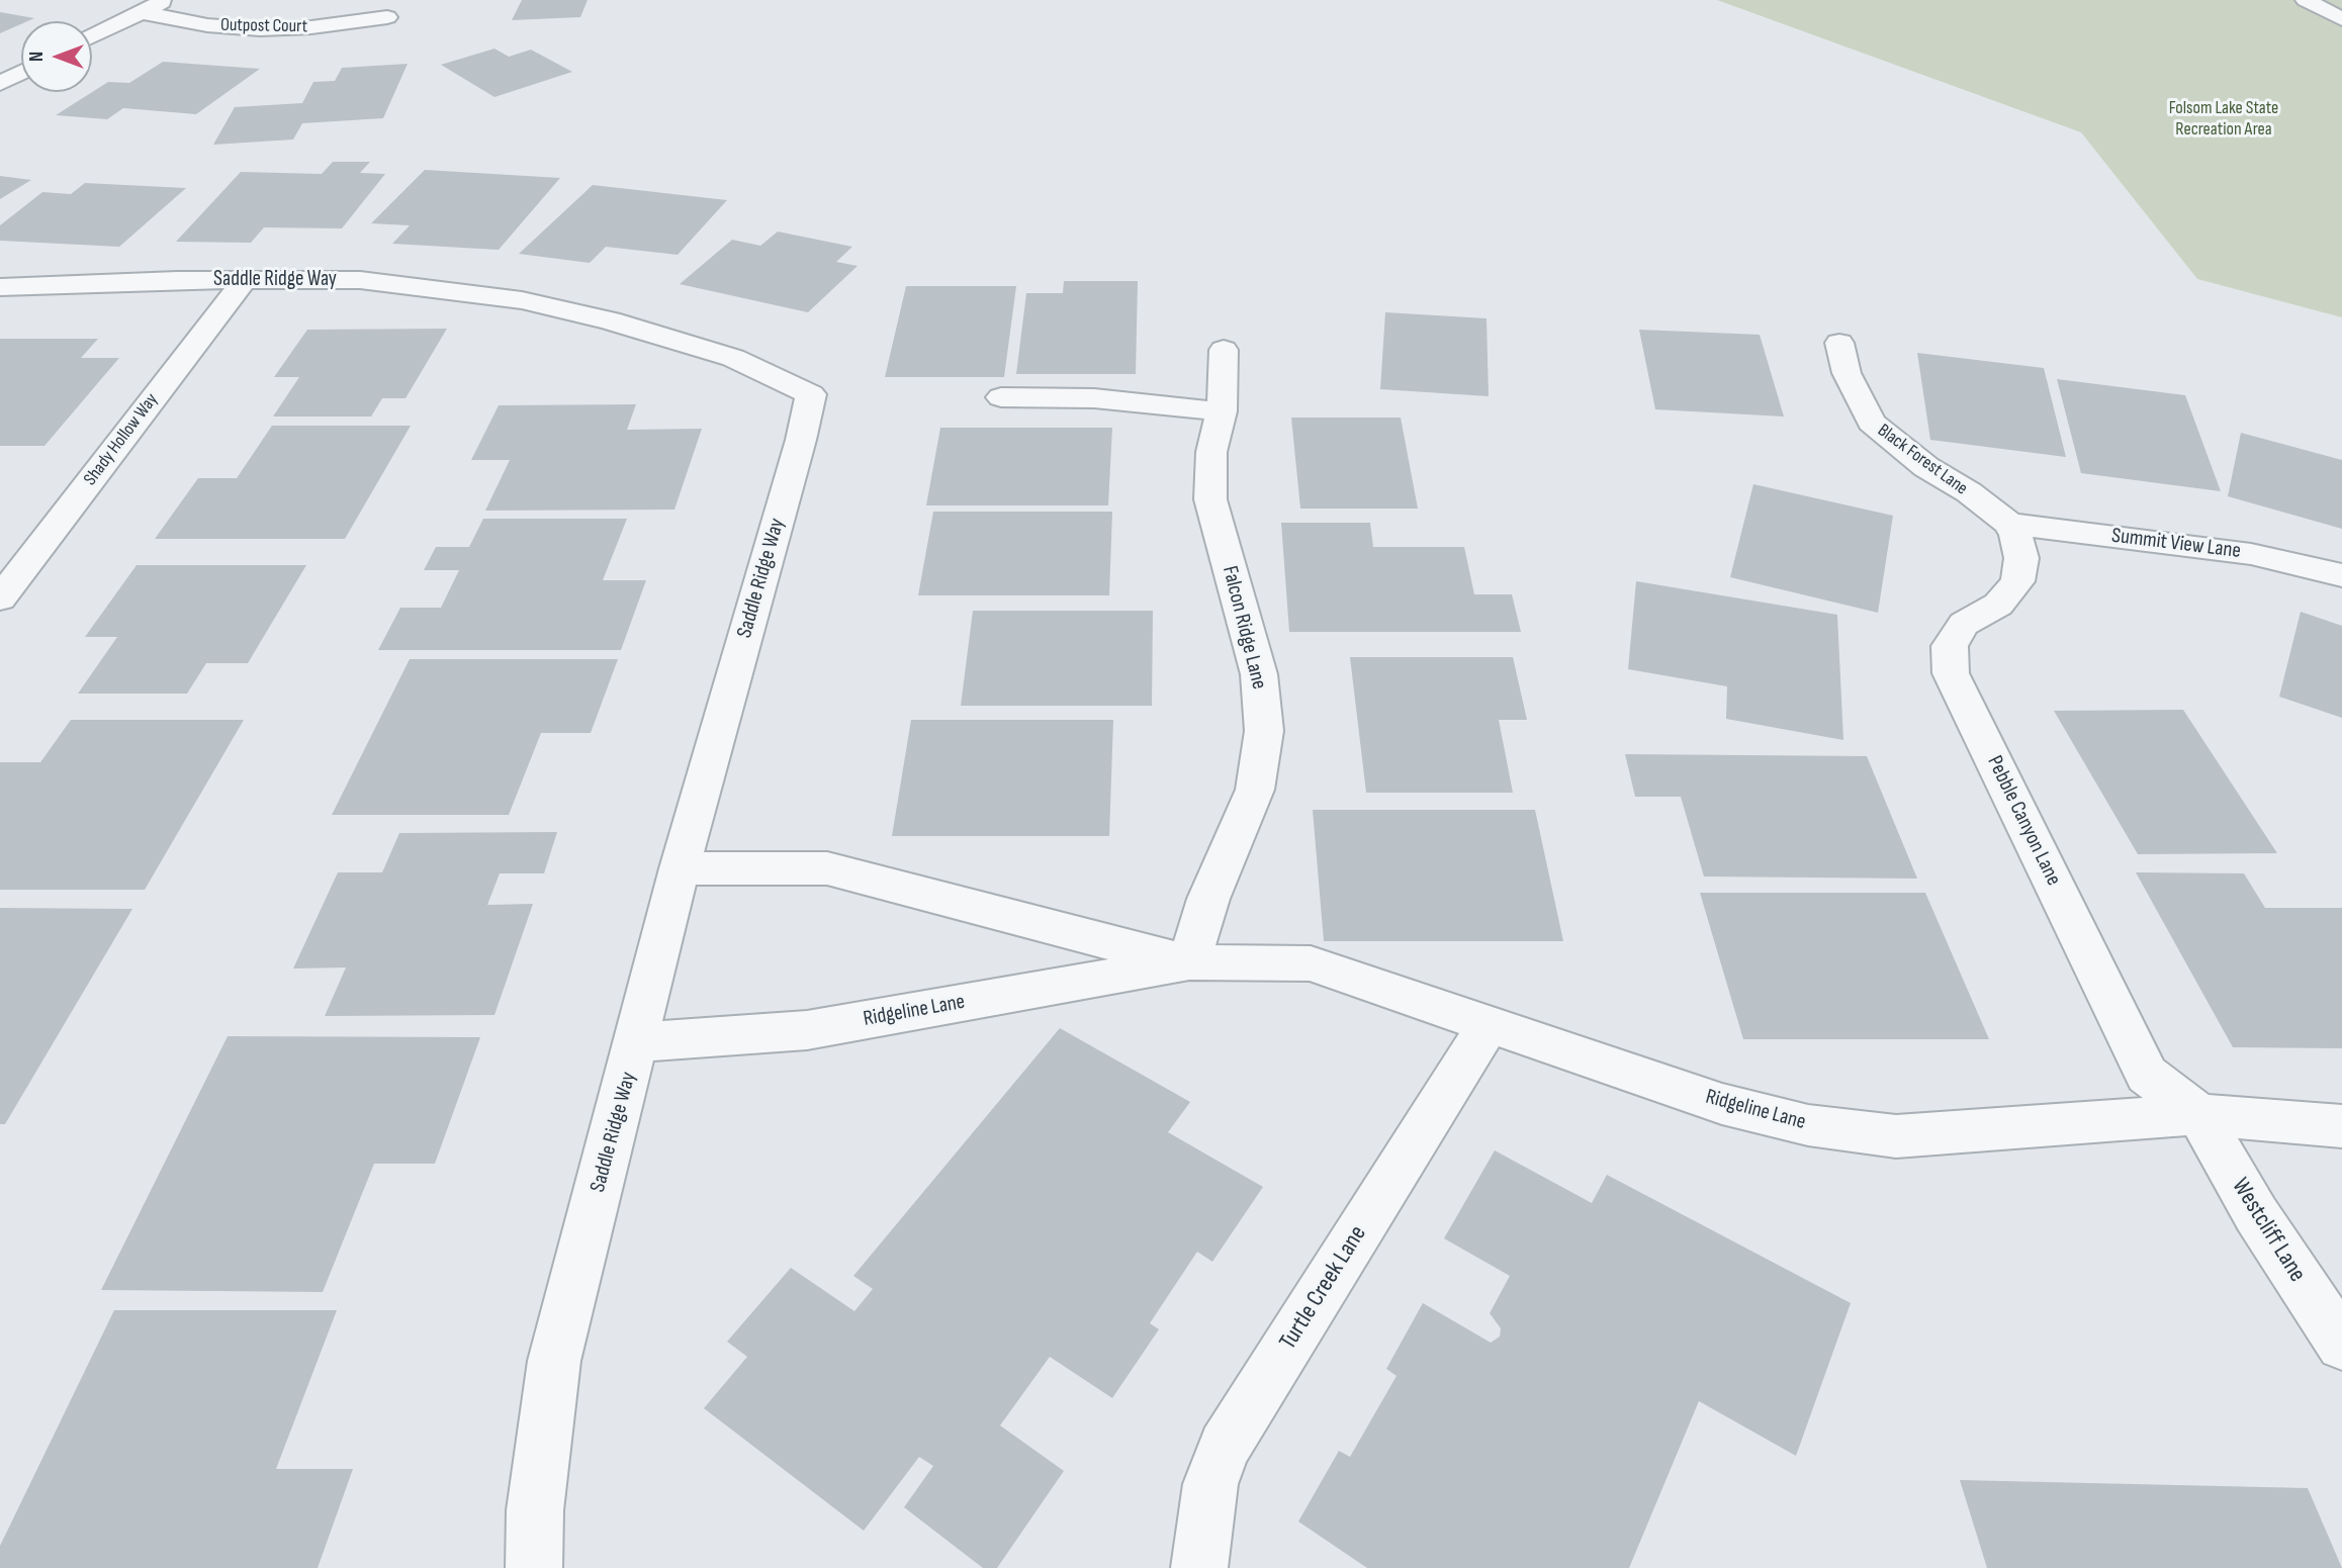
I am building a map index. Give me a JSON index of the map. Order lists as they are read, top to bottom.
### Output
{
  "streets": {
    "street": [
      "Outpost Court",
      "Saddle Ridge Way",
      "Shady Hollow Way",
      "Black Forest Lane",
      "Summit View Lane",
      "Falcon Ridge Lane",
      "Pebble Canyon Lane",
      "Ridgeline Lane",
      "Westcliff Lane",
      "Turtle Creek Lane"
    ]
  },
  "crossings": [
    ["Saddle Ridge Way", "Shady Hollow Way"],
    ["Saddle Ridge Way", "Ridgeline Lane"],
    ["Black Forest Lane", "Summit View Lane"],
    ["Black Forest Lane", "Pebble Canyon Lane"],
    ["Summit View Lane", "Pebble Canyon Lane"],
    ["Falcon Ridge Lane", "Ridgeline Lane"],
    ["Pebble Canyon Lane", "Ridgeline Lane"],
    ["Pebble Canyon Lane", "Westcliff Lane"],
    ["Ridgeline Lane", "Westcliff Lane"],
    ["Ridgeline Lane", "Turtle Creek Lane"]
  ],
  "parks": ["Folsom Lake State Recreation Area"],
  "north": "left"
}
